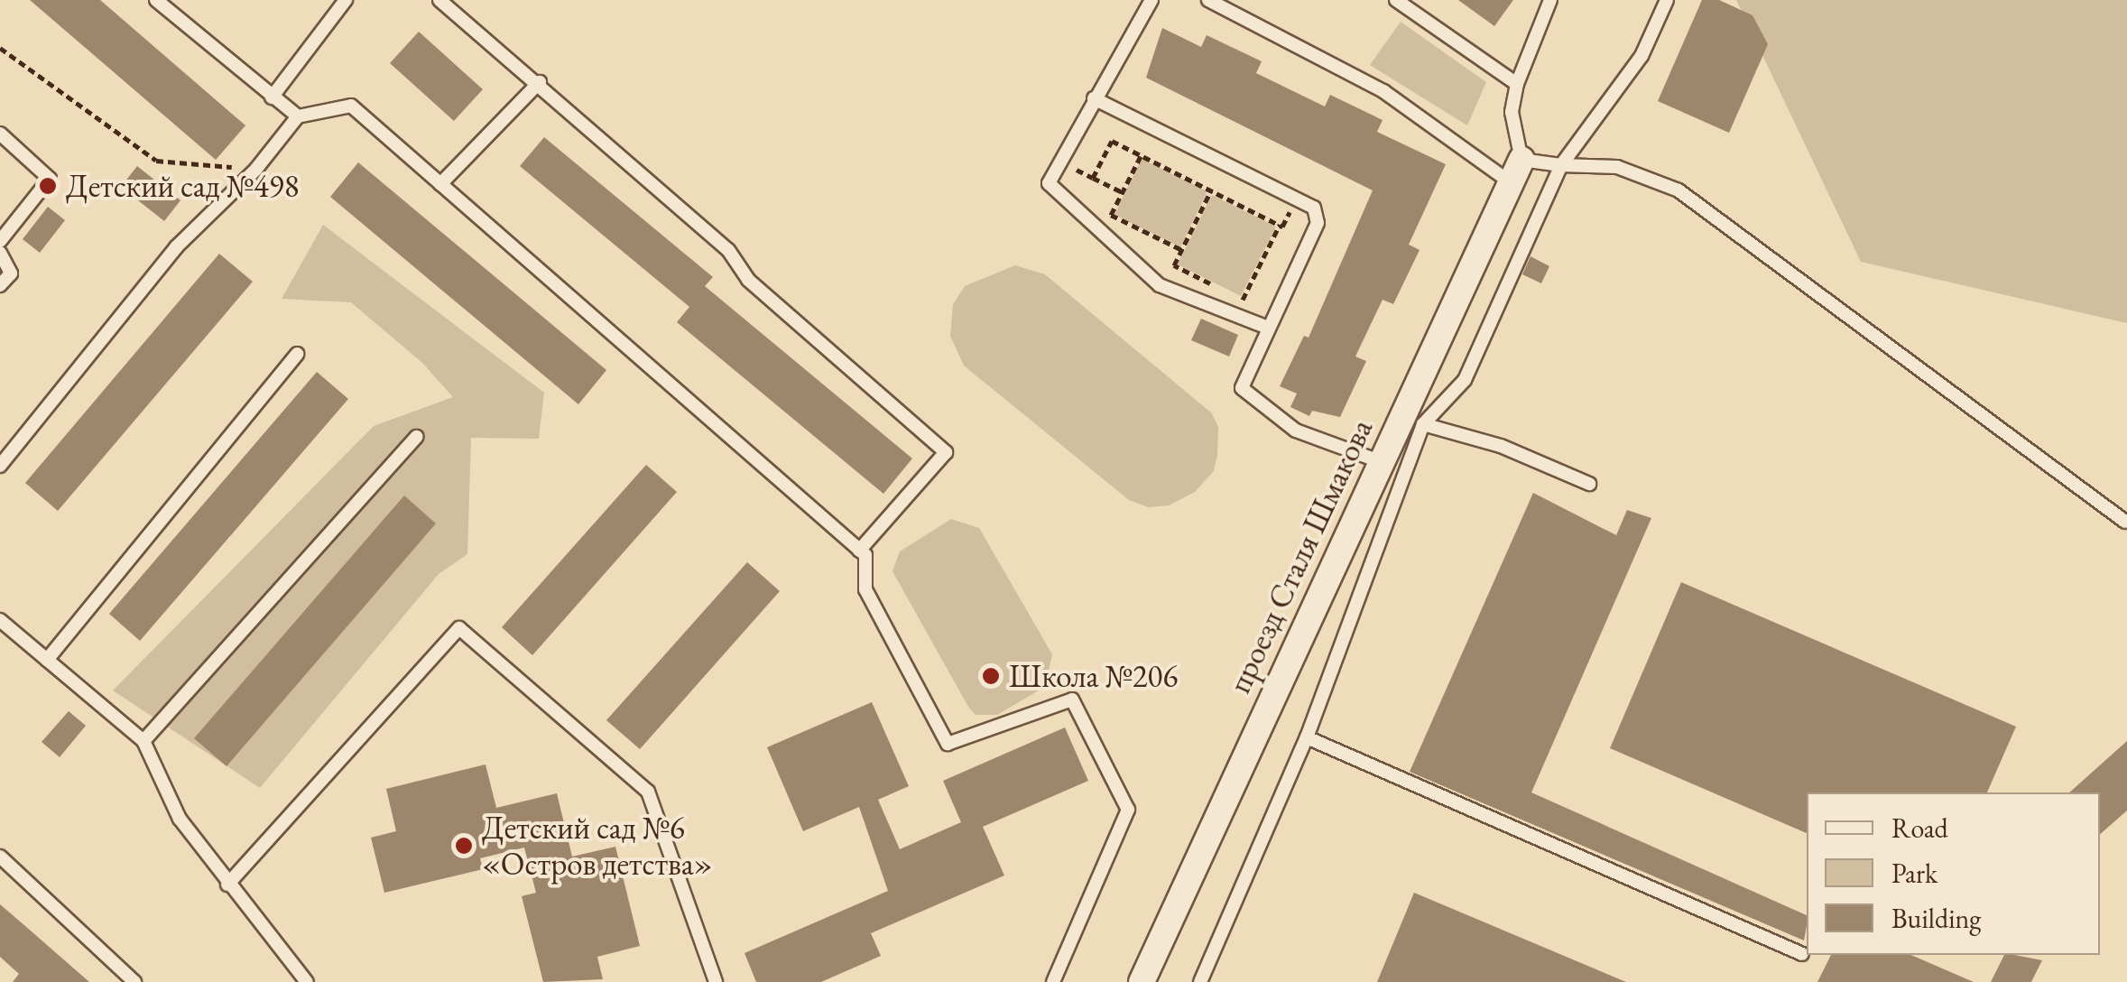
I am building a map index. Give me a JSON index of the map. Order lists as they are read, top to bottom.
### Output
{
  "streets": {
    "street": ["проезд Сталя Шмакова"]
  },
  "places": ["Детский сад №498", "Школа №206", "Детский сад №6 «Остров детства»"],
  "legend": ["Road", "Park", "Building"]
}
